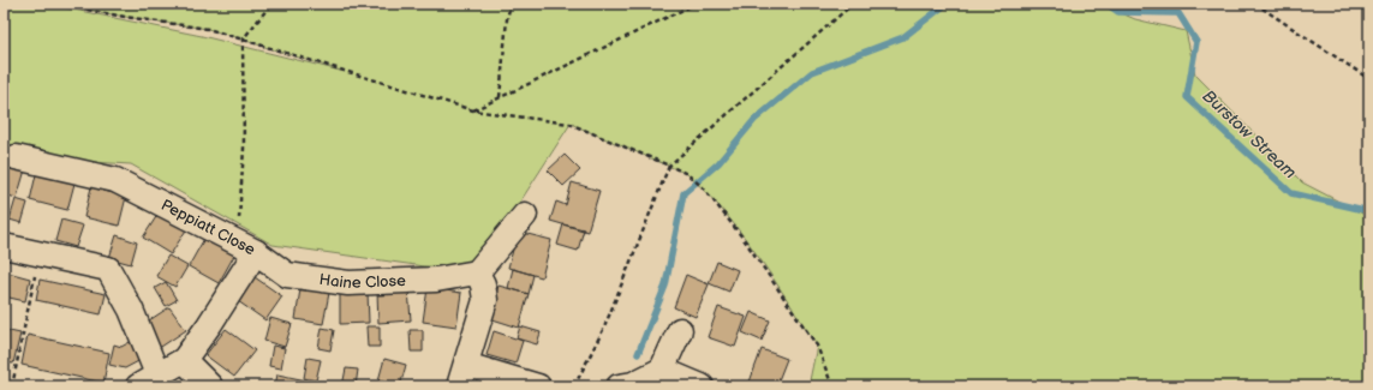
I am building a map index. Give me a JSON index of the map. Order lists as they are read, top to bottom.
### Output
{
  "streets": {
    "street": ["Peppiatt Close", "Haine Close"]
  },
  "crossings": [
    ["Peppiatt Close", "Haine Close"]
  ],
  "water": ["Burstow Stream"]
}
